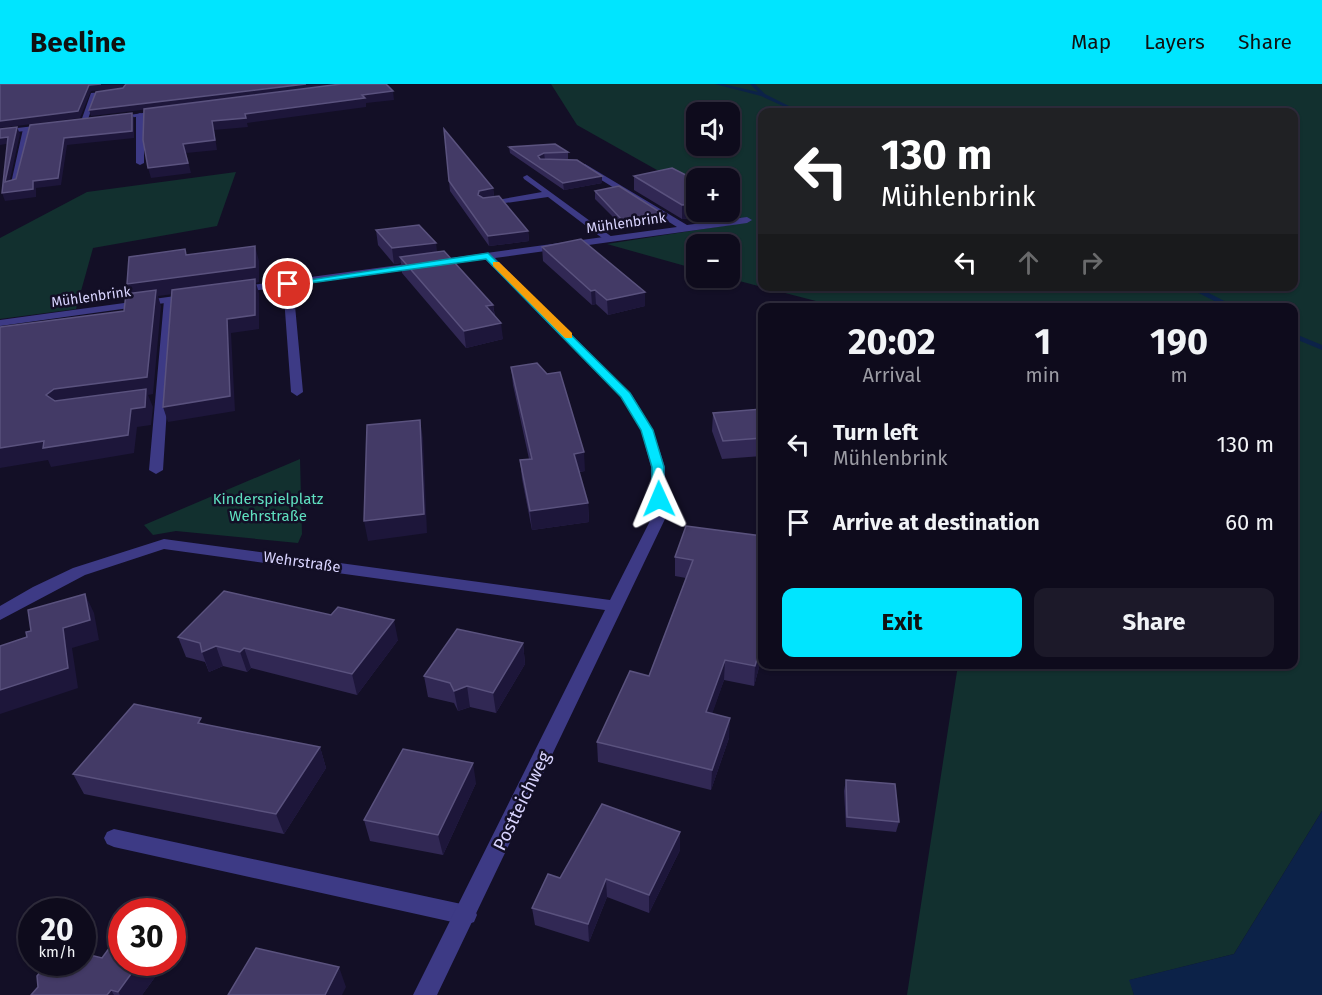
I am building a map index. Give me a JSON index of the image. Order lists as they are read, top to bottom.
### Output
{
  "streets": {
    "street": ["Mühlenbrink", "Wehrstraße", "Postteichweg"]
  },
  "crossings": [
    ["Mühlenbrink", "Postteichweg"],
    ["Wehrstraße", "Postteichweg"]
  ],
  "parks": ["Kinderspielplatz Wehrstraße"],
  "page": {
    "header": "Beeline",
    "nav": ["Map", "Layers", "Share"],
    "map_buttons": ["+", "−"],
    "turn": ["130 m", "Mühlenbrink"],
    "eta": [
      "20:02",
      "Arrival",
      "1",
      "min",
      "190",
      "m"
    ],
    "list": [
      {
        "name": "Turn left",
        "note": "Mühlenbrink",
        "value": "130 m"
      },
      {
        "name": "Arrive at destination",
        "value": "60 m"
      }
    ],
    "buttons": ["Exit", "Share"],
    "speed": "20 km/h",
    "limit": "30"
  }
}
